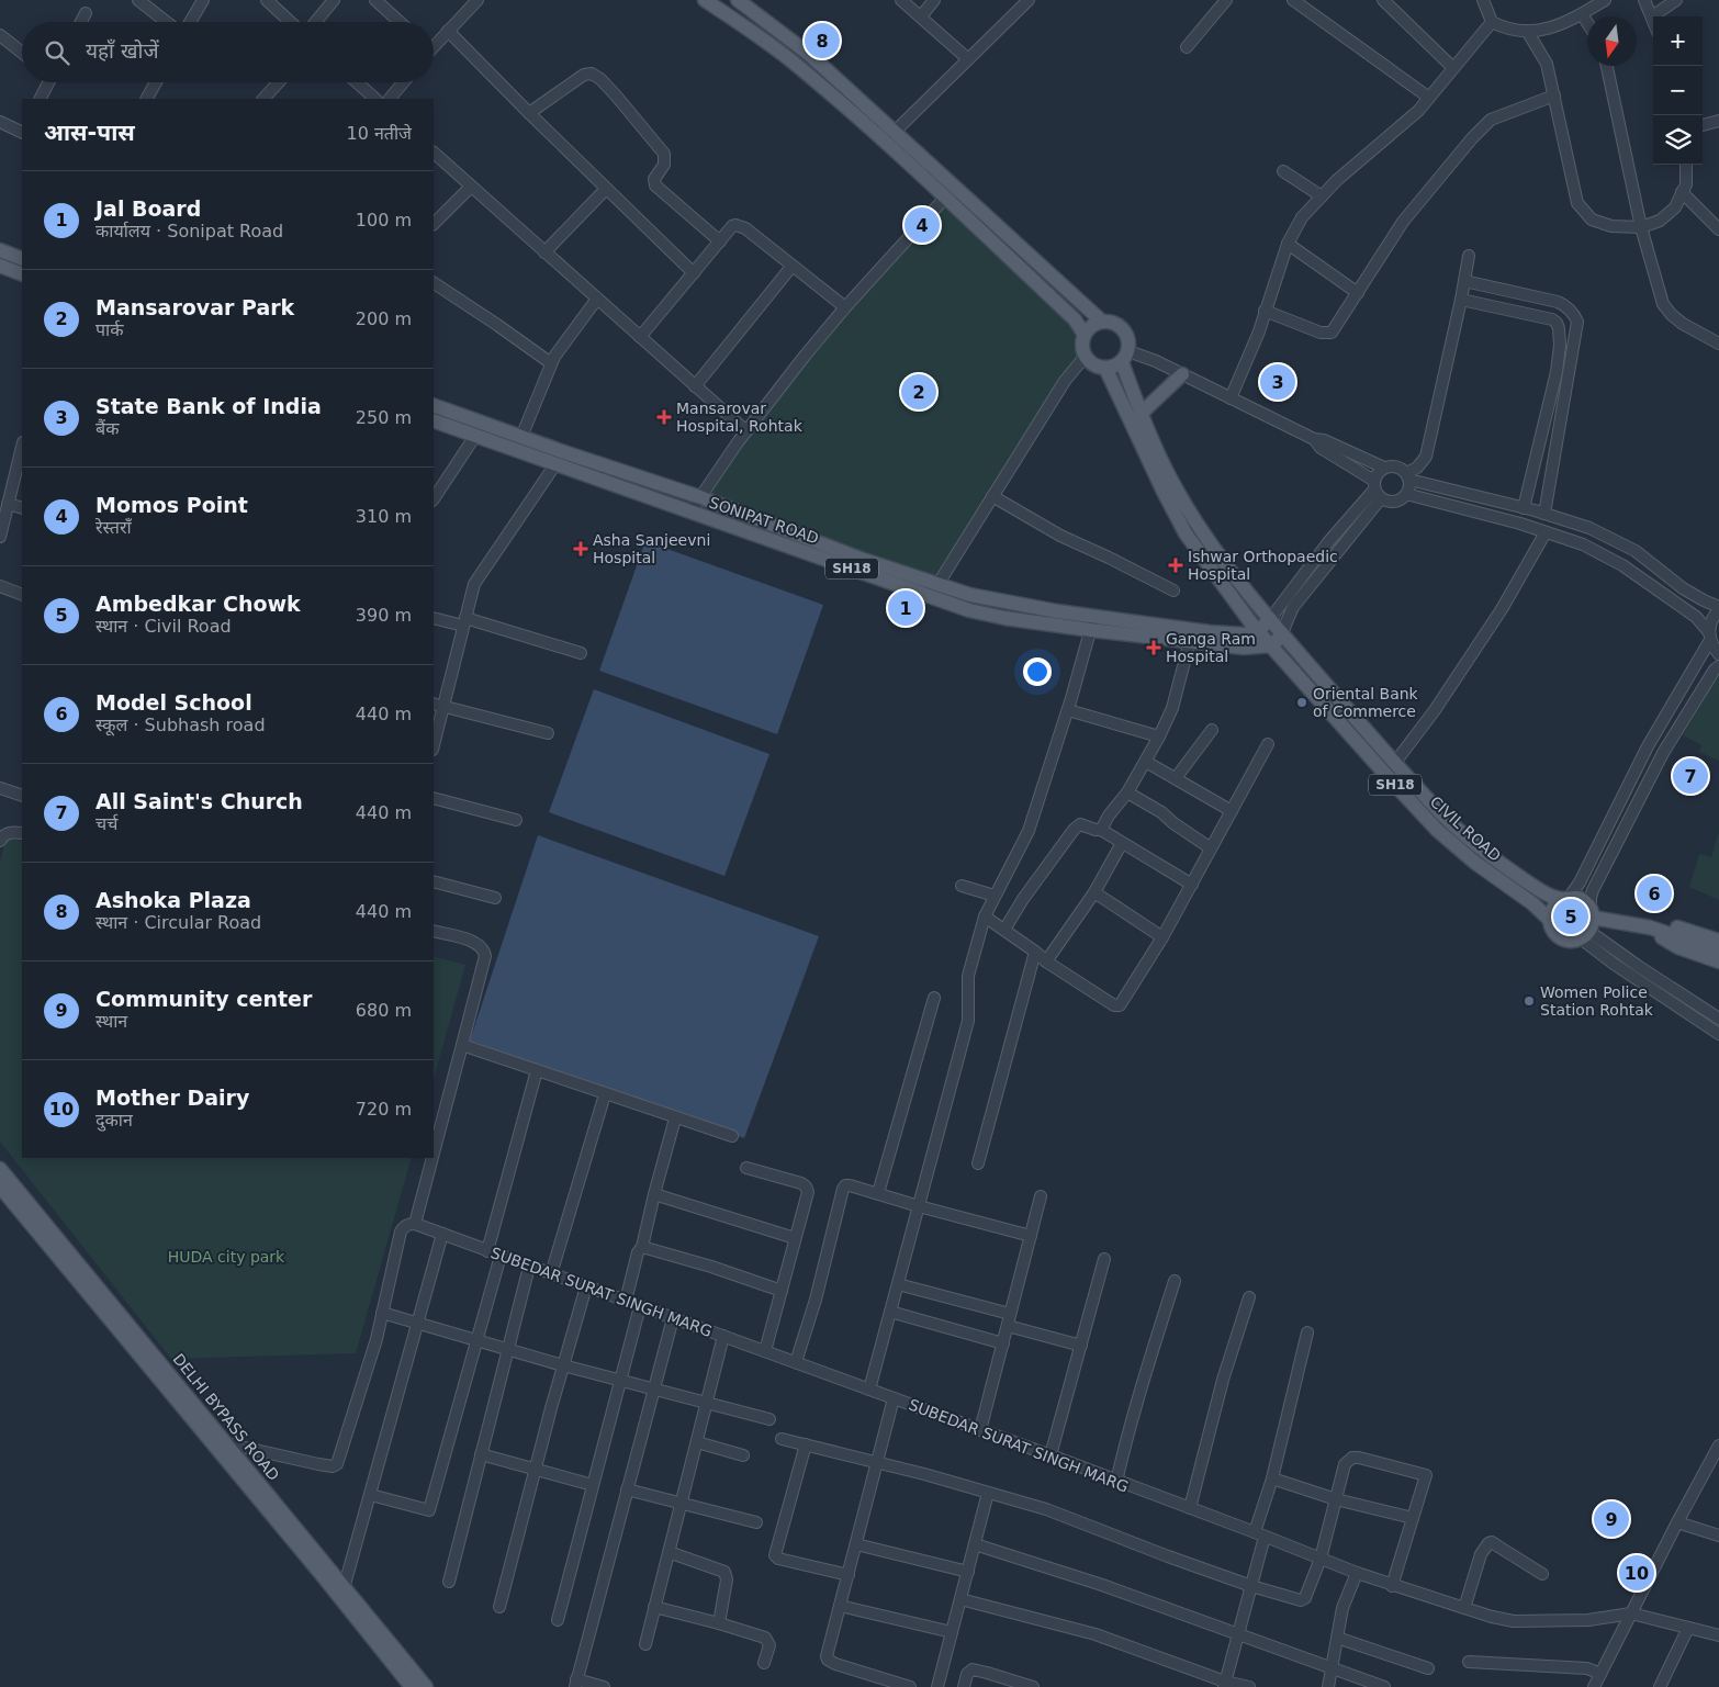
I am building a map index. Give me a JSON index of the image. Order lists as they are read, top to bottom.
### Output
{
  "streets": {
    "main road": [
      "SONIPAT ROAD",
      "SH18",
      "CIVIL ROAD",
      "DELHI BYPASS ROAD"
    ],
    "street": ["SUBEDAR SURAT SINGH MARG"]
  },
  "crossings": [
    ["SONIPAT ROAD", "CIVIL ROAD"],
    ["SH18", "CIVIL ROAD"]
  ],
  "parks": ["HUDA city park"],
  "places": {
    "health": [
      "Mansarovar Hospital, Rohtak",
      "Asha Sanjeevni Hospital",
      "Ishwar Orthopaedic Hospital",
      "Ganga Ram Hospital"
    ],
    "other": ["Oriental Bank of Commerce", "Women Police Station Rohtak"]
  },
  "north": "bottom",
  "page": {
    "map_buttons": ["+", "−"],
    "pins": [
      "8",
      "4",
      "3",
      "2",
      "1",
      "7",
      "6",
      "5",
      "9",
      "10"
    ],
    "search": "यहाँ खोजें",
    "heading": ["आस-पास", "10 नतीजे"],
    "list": [
      {
        "mark": "1",
        "name": "Jal Board",
        "note": "कार्यालय · Sonipat Road",
        "value": "100 m"
      },
      {
        "mark": "2",
        "name": "Mansarovar Park",
        "note": "पार्क",
        "value": "200 m"
      },
      {
        "mark": "3",
        "name": "State Bank of India",
        "note": "बैंक",
        "value": "250 m"
      },
      {
        "mark": "4",
        "name": "Momos Point",
        "note": "रेस्तराँ",
        "value": "310 m"
      },
      {
        "mark": "5",
        "name": "Ambedkar Chowk",
        "note": "स्थान · Civil Road",
        "value": "390 m"
      },
      {
        "mark": "6",
        "name": "Model School",
        "note": "स्कूल · Subhash road",
        "value": "440 m"
      },
      {
        "mark": "7",
        "name": "All Saint's Church",
        "note": "चर्च",
        "value": "440 m"
      },
      {
        "mark": "8",
        "name": "Ashoka Plaza",
        "note": "स्थान · Circular Road",
        "value": "440 m"
      },
      {
        "mark": "9",
        "name": "Community center",
        "note": "स्थान",
        "value": "680 m"
      },
      {
        "mark": "10",
        "name": "Mother Dairy",
        "note": "दुकान",
        "value": "720 m"
      }
    ]
  }
}
